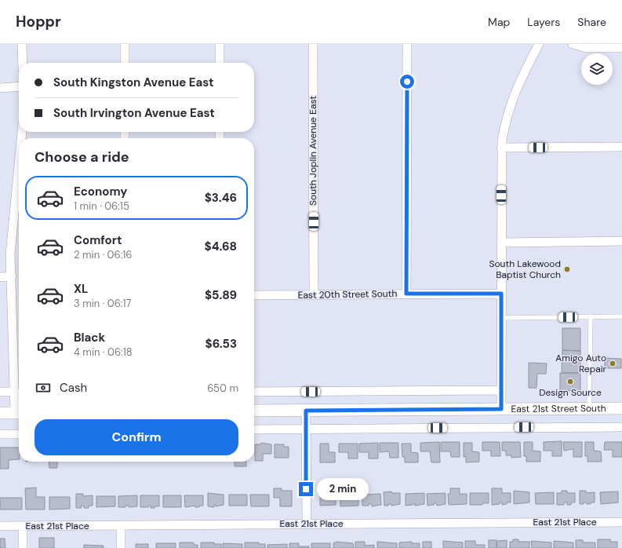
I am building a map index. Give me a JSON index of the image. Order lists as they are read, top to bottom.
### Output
{
  "streets": {
    "main road": ["East 21st Street South"],
    "street": ["South Joplin Avenue East", "East 20th Street South", "East 21st Place"]
  },
  "crossings": [
    ["South Joplin Avenue East", "East 20th Street South"]
  ],
  "places": ["South Lakewood Baptist Church", "Amigo Auto Repair", "Design Source"],
  "page": {
    "header": "Hoppr",
    "nav": ["Map", "Layers", "Share"],
    "banner": ["South Kingston Avenue East", "South Irvington Avenue East"],
    "heading": "Choose a ride",
    "list": [
      {
        "name": "Economy",
        "note": "1 min · 06:15",
        "value": "$3.46"
      },
      {
        "name": "Comfort",
        "note": "2 min · 06:16",
        "value": "$4.68"
      },
      {
        "name": "XL",
        "note": "3 min · 06:17",
        "value": "$5.89"
      },
      {
        "name": "Black",
        "note": "4 min · 06:18",
        "value": "$6.53"
      }
    ],
    "pay": ["Cash", "650 m"],
    "buttons": "Confirm",
    "bubble": "2 min"
  }
}
